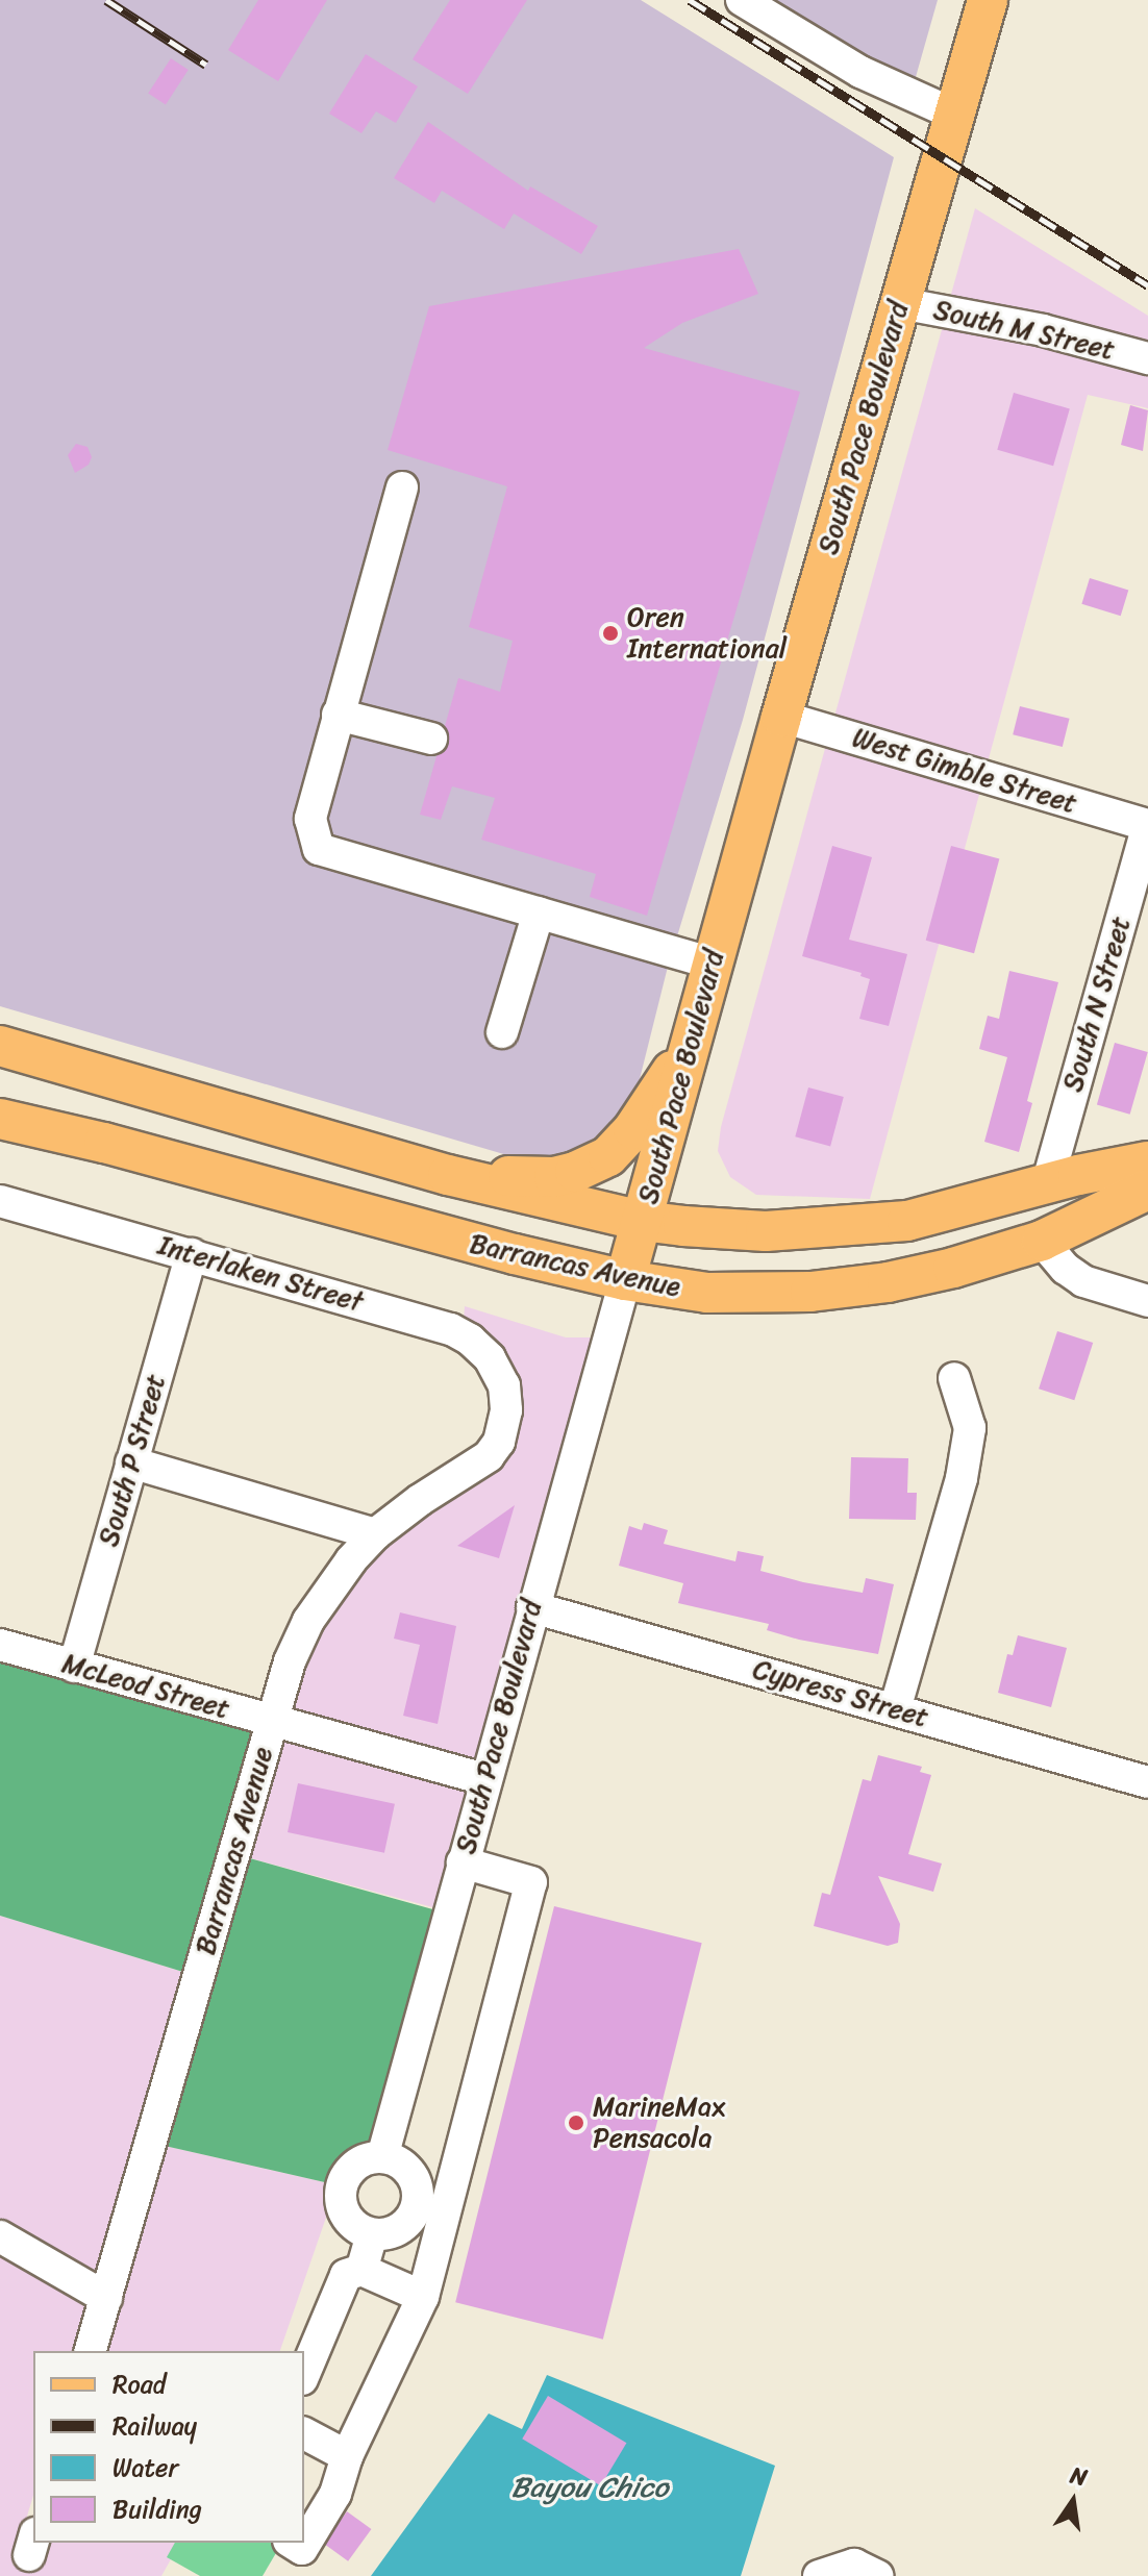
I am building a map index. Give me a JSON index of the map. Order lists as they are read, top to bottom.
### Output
{
  "streets": {
    "main road": ["South Pace Boulevard", "Barrancas Avenue"],
    "street": [
      "South M Street",
      "West Gimble Street",
      "South N Street",
      "Interlaken Street",
      "South P Street",
      "McLeod Street",
      "Cypress Street"
    ]
  },
  "crossings": [
    ["South M Street", "South Pace Boulevard"],
    ["South Pace Boulevard", "West Gimble Street"],
    ["South Pace Boulevard", "Barrancas Avenue"],
    ["South Pace Boulevard", "McLeod Street"],
    ["South Pace Boulevard", "Cypress Street"],
    ["West Gimble Street", "South N Street"],
    ["Barrancas Avenue", "Interlaken Street"],
    ["Barrancas Avenue", "McLeod Street"],
    ["Interlaken Street", "South P Street"],
    ["South P Street", "McLeod Street"]
  ],
  "water": ["Bayou Chico"],
  "places": ["Oren International", "MarineMax Pensacola"],
  "legend": [
    "Road",
    "Railway",
    "Water",
    "Building"
  ],
  "north": "top"
}
